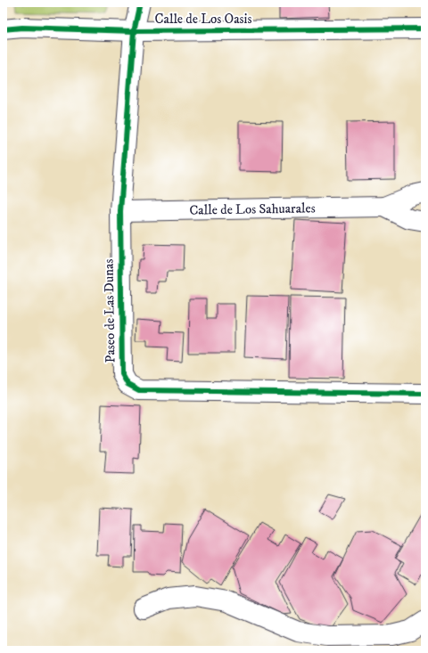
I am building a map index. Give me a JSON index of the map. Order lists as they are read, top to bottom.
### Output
{
  "streets": {
    "street": ["Calle de Los Oasis", "Calle de Los Sahuarales", "Paseo de Las Dunas"]
  },
  "crossings": [
    ["Calle de Los Oasis", "Paseo de Las Dunas"],
    ["Calle de Los Sahuarales", "Paseo de Las Dunas"]
  ]
}
